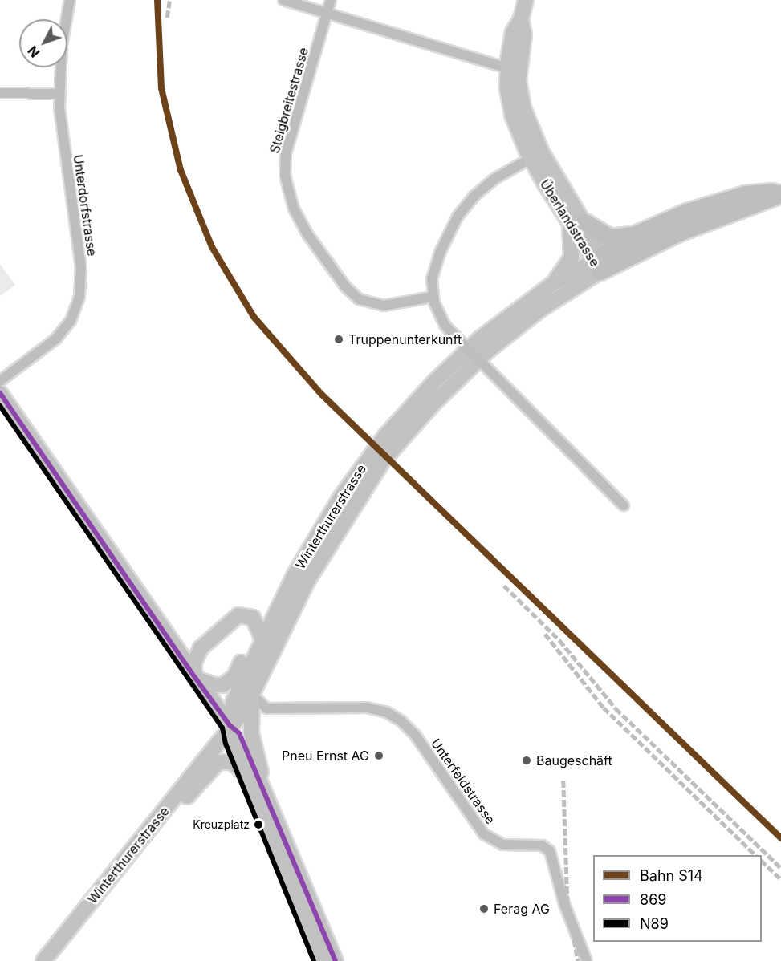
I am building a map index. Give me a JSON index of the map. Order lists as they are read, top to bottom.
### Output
{
  "streets": {
    "main road": ["Überlandstrasse", "Winterthurerstrasse"],
    "street": ["Steigbreitestrasse", "Unterdorfstrasse", "Unterfeldstrasse"]
  },
  "crossings": [
    ["Überlandstrasse", "Winterthurerstrasse"],
    ["Winterthurerstrasse", "Unterfeldstrasse"]
  ],
  "places": [
    "Truppenunterkunft",
    "Pneu Ernst AG",
    "Baugeschäft",
    "Kreuzplatz",
    "Ferag AG"
  ],
  "lines": ["rail line S14", "transit line 869", "transit line N89"],
  "legend": ["Bahn S14", "869", "N89"],
  "north": "bottom left"
}
